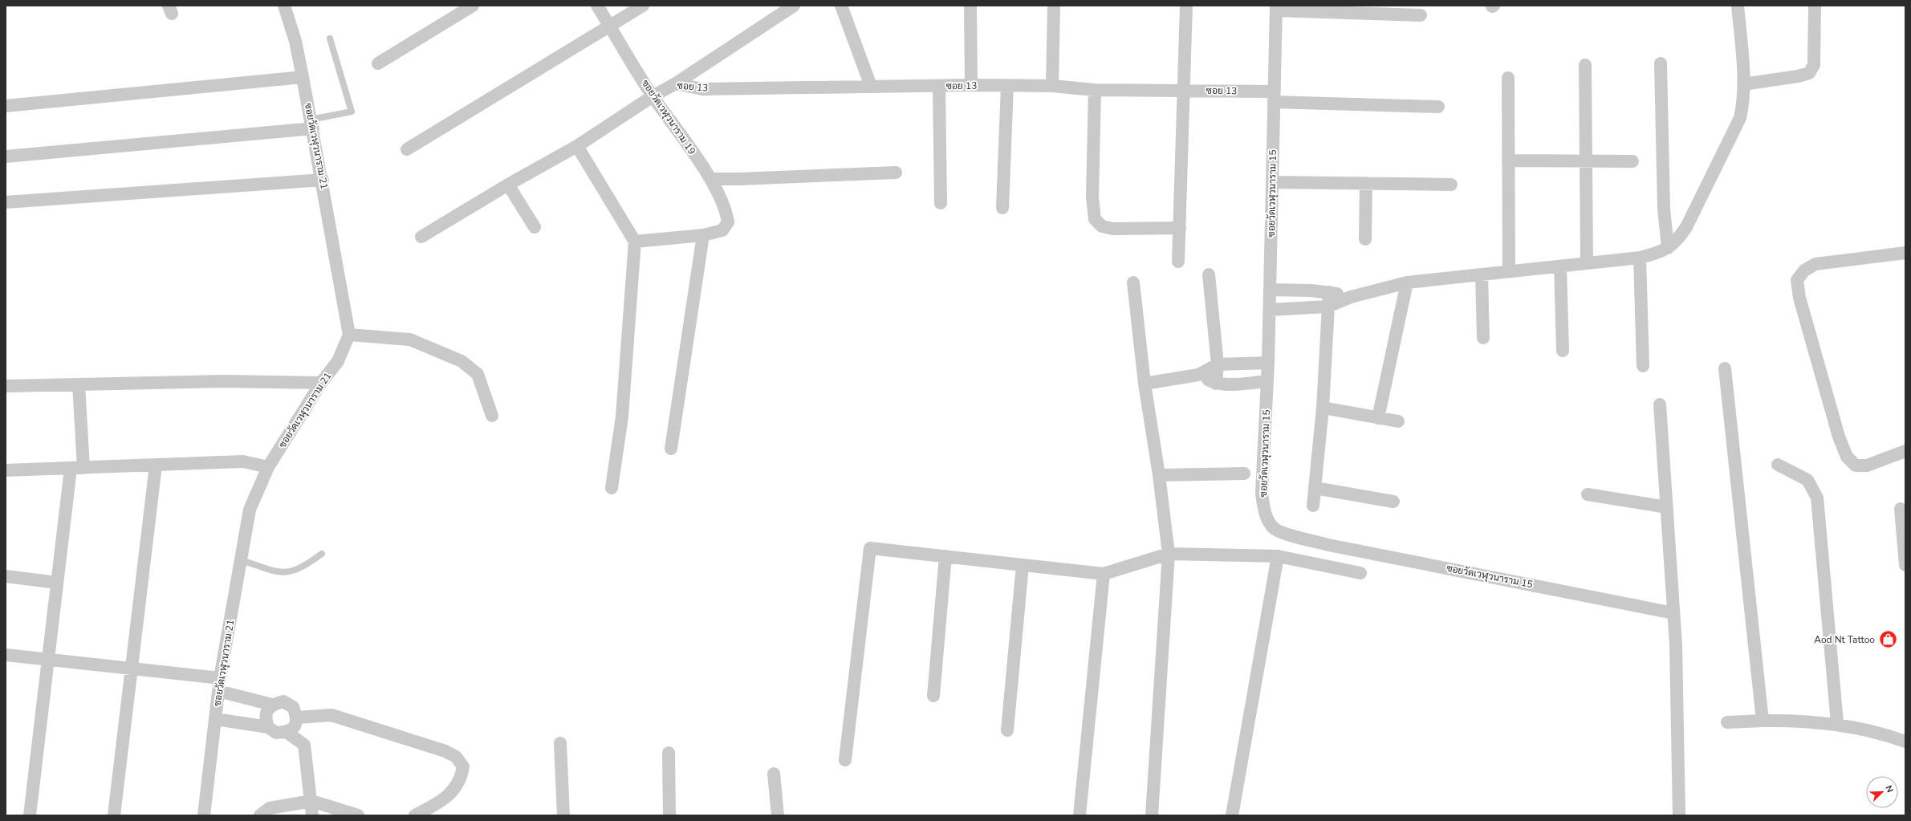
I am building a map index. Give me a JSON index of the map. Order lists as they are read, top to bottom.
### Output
{
  "streets": {
    "street": [
      "ซอย 13",
      "ซอยวัดเวฬุวนาราม 19",
      "ซอยวัดเวฬุวนาราม 21",
      "ซอยวัดเวฬุวนาราม 15"
    ]
  },
  "crossings": [
    ["ซอย 13", "ซอยวัดเวฬุวนาราม 19"],
    ["ซอย 13", "ซอยวัดเวฬุวนาราม 15"]
  ],
  "places": {
    "shop": ["Aod Nt Tattoo"]
  },
  "north": "top right"
}
